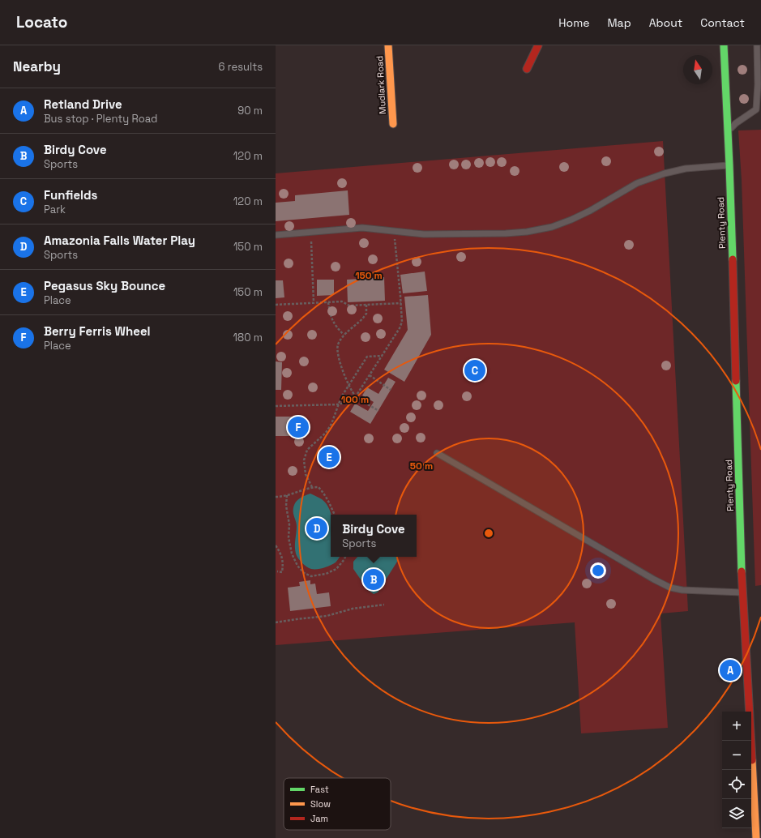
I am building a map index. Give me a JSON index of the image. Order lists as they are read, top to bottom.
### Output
{
  "streets": {
    "main road": ["Mudlark Road", "Plenty Road"]
  },
  "legend": ["Fast", "Slow", "Jam"],
  "north": "top",
  "page": {
    "header": "Locato",
    "nav": [
      "Home",
      "Map",
      "About",
      "Contact"
    ],
    "heading": ["Nearby", "6 results"],
    "list": [
      {
        "mark": "A",
        "name": "Retland Drive",
        "note": "Bus stop · Plenty Road",
        "value": "90 m"
      },
      {
        "mark": "B",
        "name": "Birdy Cove",
        "note": "Sports",
        "value": "120 m"
      },
      {
        "mark": "C",
        "name": "Funfields",
        "note": "Park",
        "value": "120 m"
      },
      {
        "mark": "D",
        "name": "Amazonia Falls Water Play",
        "note": "Sports",
        "value": "150 m"
      },
      {
        "mark": "E",
        "name": "Pegasus Sky Bounce",
        "note": "Place",
        "value": "150 m"
      },
      {
        "mark": "F",
        "name": "Berry Ferris Wheel",
        "note": "Place",
        "value": "180 m"
      }
    ],
    "pins": [
      "C",
      "F",
      "E",
      "D",
      "B",
      "A"
    ],
    "popup": ["Birdy Cove", "Sports"],
    "map_buttons": ["+", "−"]
  },
  "rings": ["150 m", "100 m", "50 m"]
}
